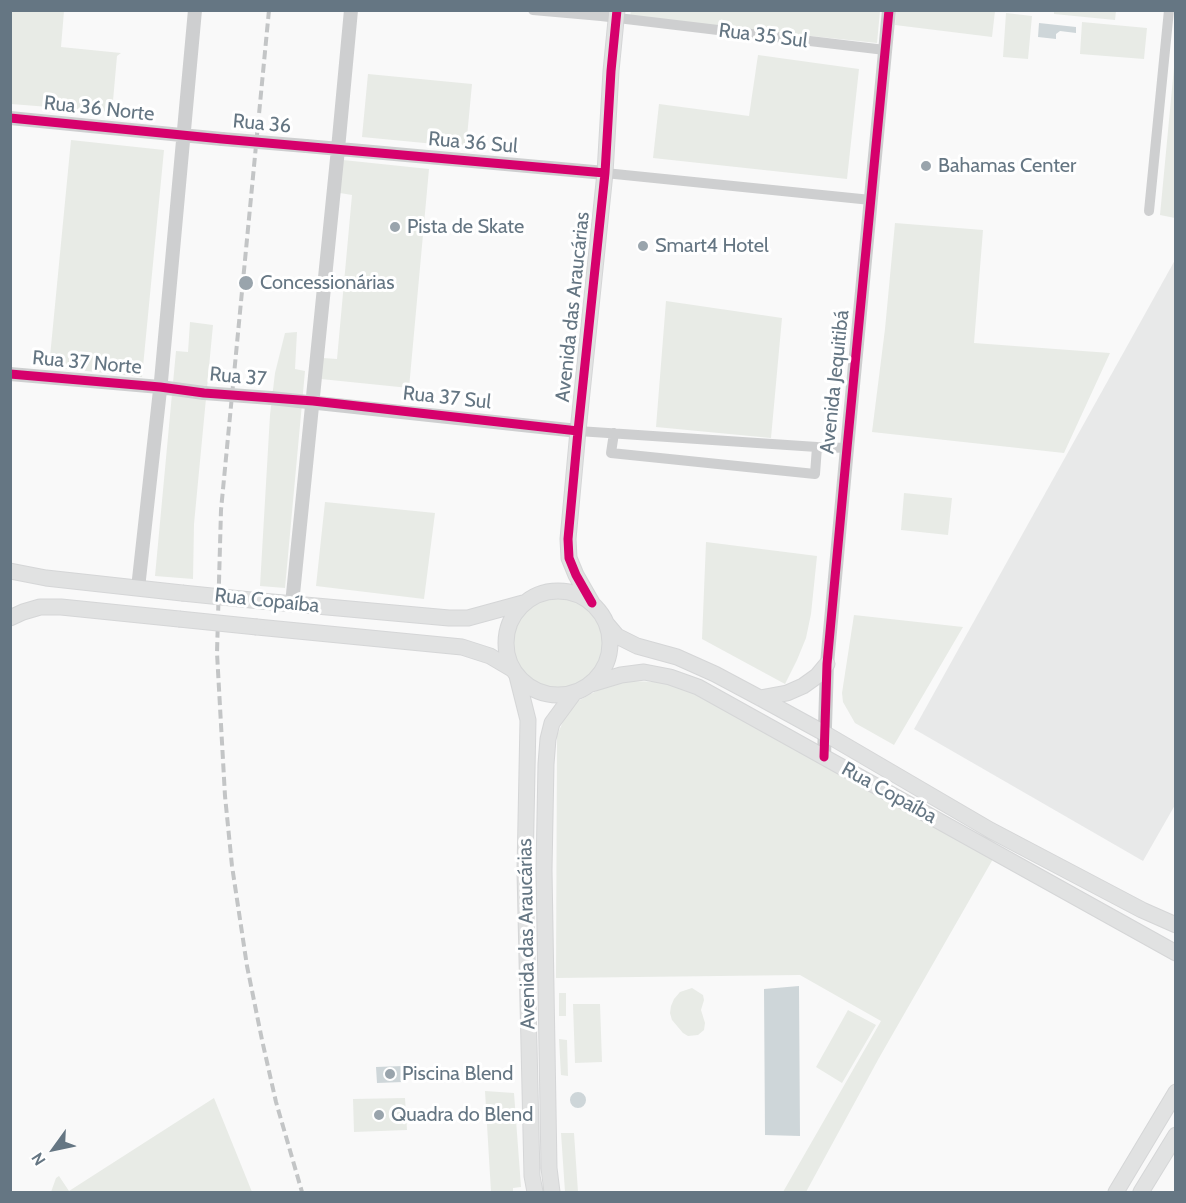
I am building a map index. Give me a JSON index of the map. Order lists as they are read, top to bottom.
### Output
{
  "streets": {
    "main road": ["Avenida das Araucárias", "Rua Copaíba"],
    "street": [
      "Rua 35 Sul",
      "Rua 36 Norte",
      "Rua 36",
      "Rua 36 Sul",
      "Rua 37 Norte",
      "Rua 37",
      "Avenida Jequitibá",
      "Rua 37 Sul"
    ]
  },
  "crossings": [
    ["Rua 35 Sul", "Avenida das Araucárias"],
    ["Rua 35 Sul", "Avenida Jequitibá"],
    ["Rua 36 Norte", "Rua 36"],
    ["Rua 36", "Rua 36 Sul"],
    ["Rua 36 Sul", "Avenida das Araucárias"],
    ["Rua 36 Sul", "Avenida Jequitibá"],
    ["Avenida das Araucárias", "Rua 37 Sul"],
    ["Avenida das Araucárias", "Rua Copaíba"],
    ["Rua 37 Norte", "Rua 37"],
    ["Rua 37", "Rua 37 Sul"],
    ["Avenida Jequitibá", "Rua 37 Sul"],
    ["Avenida Jequitibá", "Rua Copaíba"]
  ],
  "places": [
    "Bahamas Center",
    "Pista de Skate",
    "Smart4 Hotel",
    "Concessionárias",
    "Piscina Blend",
    "Quadra do Blend"
  ],
  "north": "bottom left"
}
